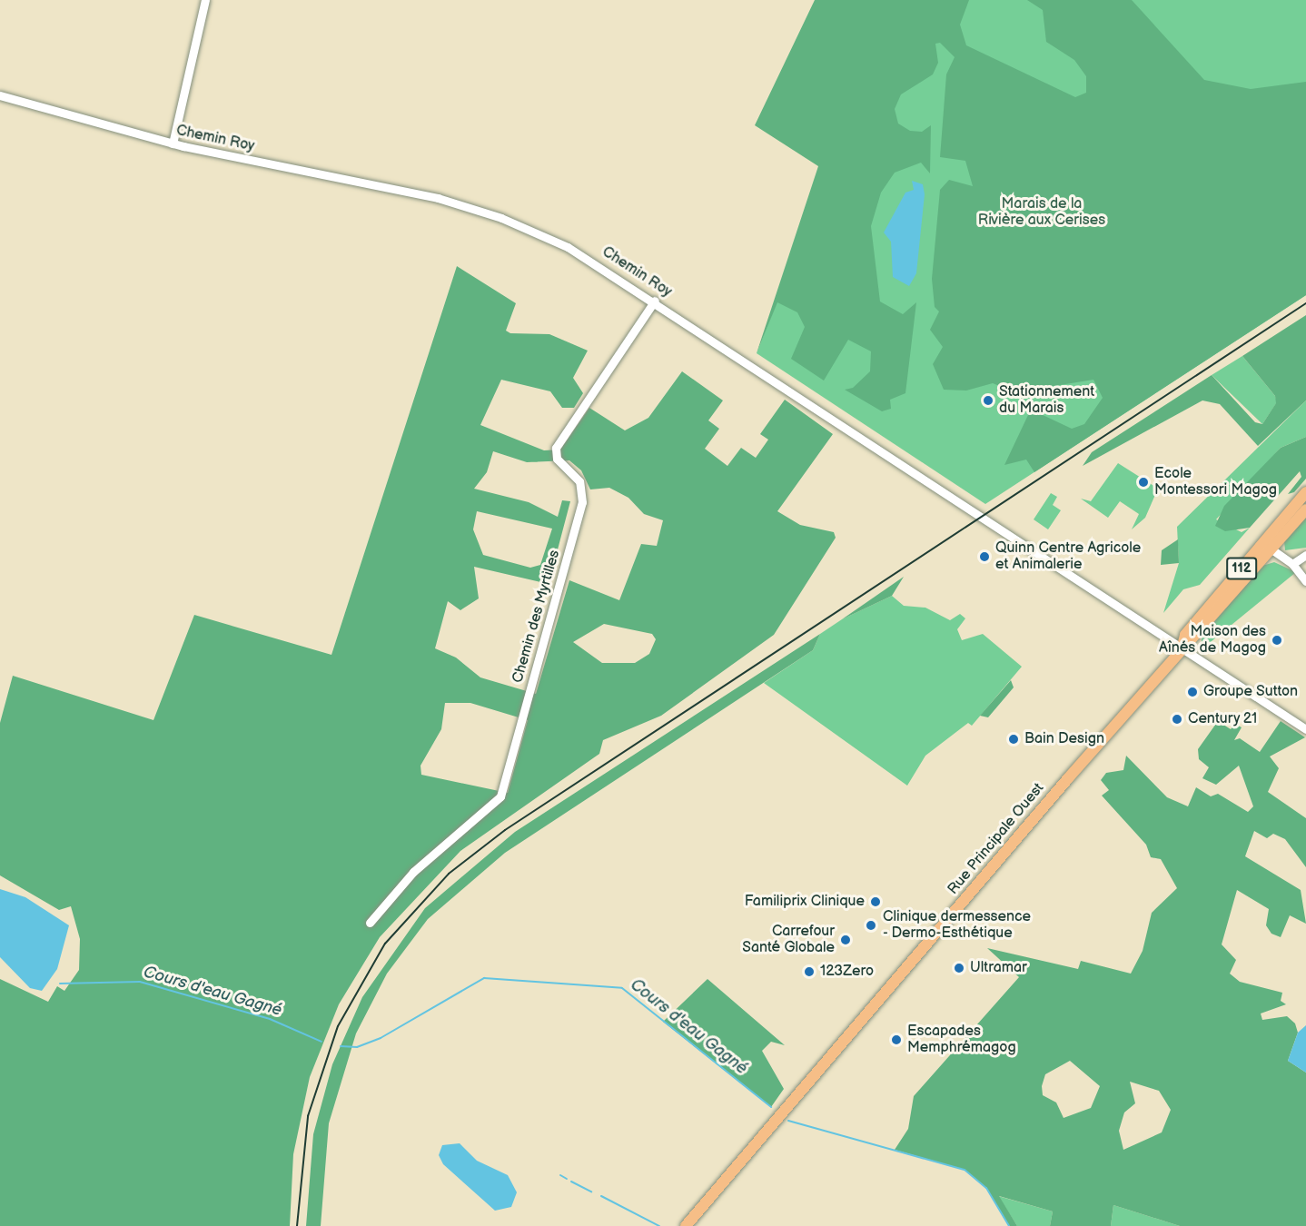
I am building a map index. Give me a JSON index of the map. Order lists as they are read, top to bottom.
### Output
{
  "streets": {
    "main road": ["112", "Rue Principale Ouest"],
    "street": ["Chemin Roy", "Chemin des Myrtilles"]
  },
  "crossings": [
    ["Chemin Roy", "Chemin des Myrtilles"],
    ["Chemin Roy", "Rue Principale Ouest"]
  ],
  "water": ["Cours d'eau Gagné"],
  "parks": ["Marais de la Rivière aux Cerises"],
  "places": [
    "Stationnement du Marais",
    "Ecole Montessori Magog",
    "Quinn Centre Agricole et Animalerie",
    "Maison des Aînés de Magog",
    "Groupe Sutton",
    "Century 21",
    "Bain Design",
    "Familiprix Clinique",
    "Clinique dermessence - Dermo-Esthétique",
    "Carrefour Santé Globale",
    "Ultramar",
    "123Zero",
    "Escapades Memphrémagog"
  ]
}
